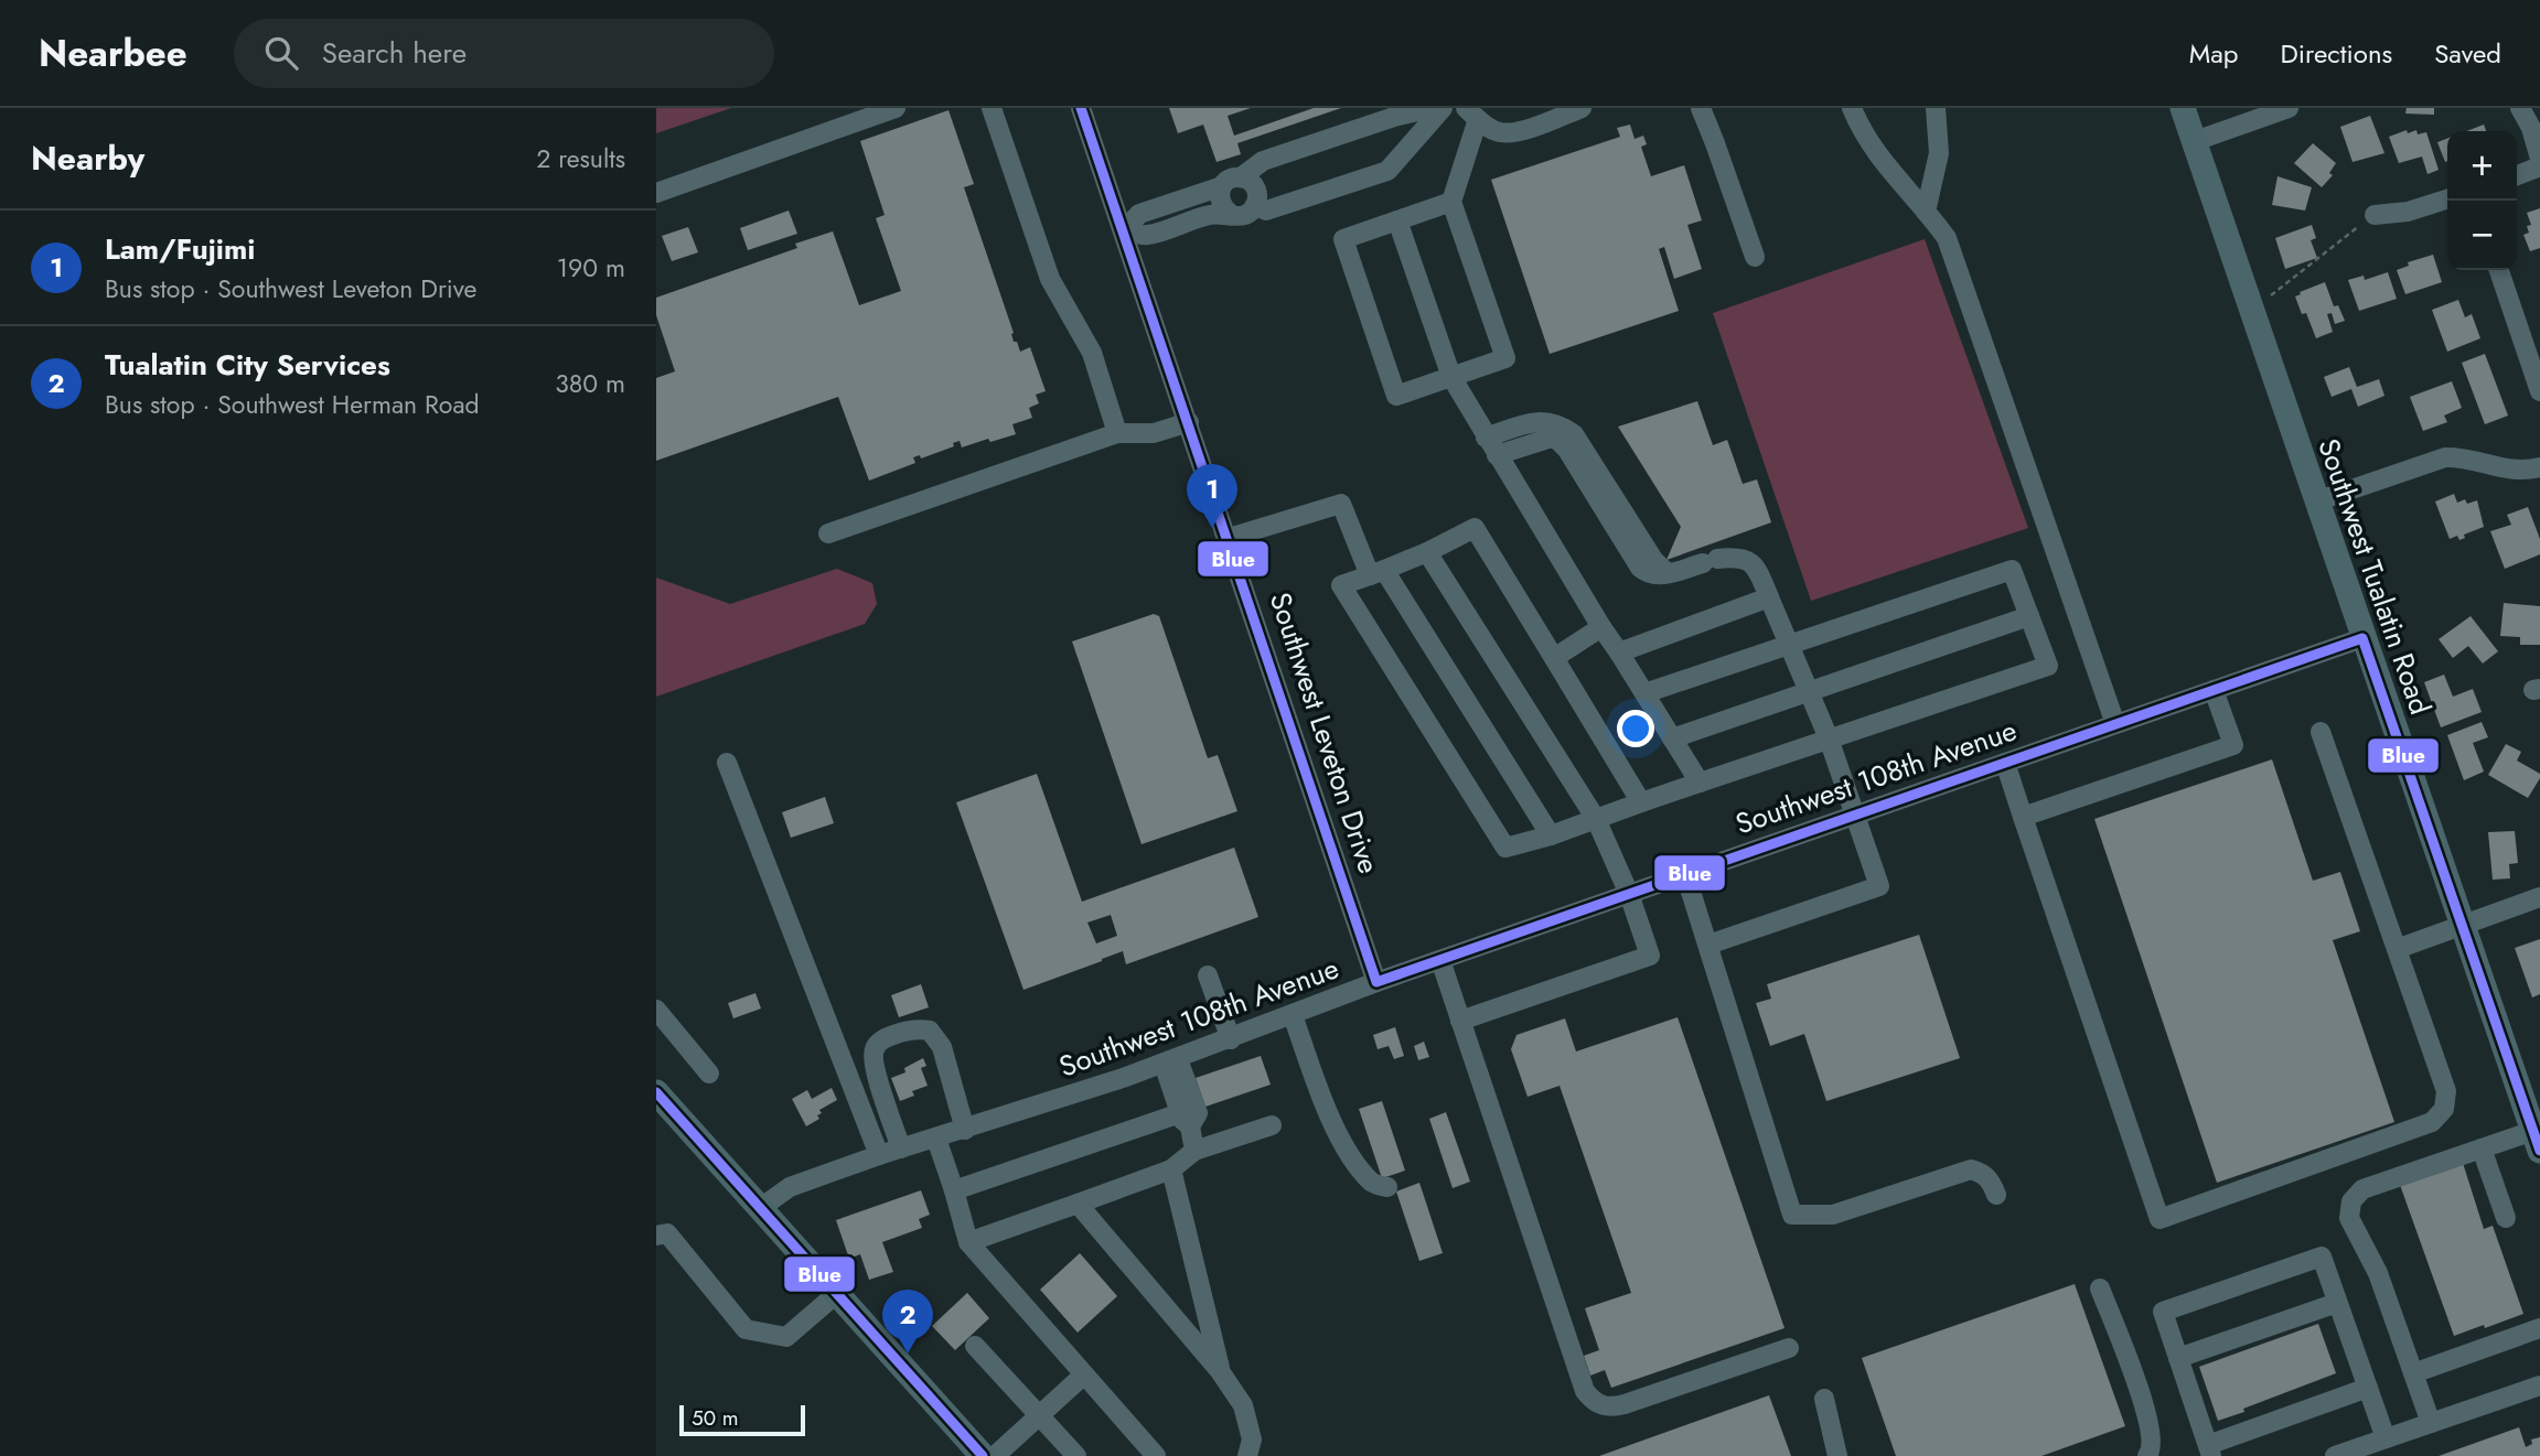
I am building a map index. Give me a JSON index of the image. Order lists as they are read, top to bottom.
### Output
{
  "streets": {
    "main road": ["Southwest Tualatin Road"],
    "street": ["Southwest Leveton Drive", "Southwest 108th Avenue"]
  },
  "crossings": [
    ["Southwest Tualatin Road", "Southwest 108th Avenue"],
    ["Southwest Leveton Drive", "Southwest 108th Avenue"]
  ],
  "lines": ["transit line Blue"],
  "scale_bar": "50 m",
  "page": {
    "header": "Nearbee",
    "search": "Search here",
    "nav": ["Map", "Directions", "Saved"],
    "heading": ["Nearby", "2 results"],
    "map_buttons": ["+", "−"],
    "list": [
      {
        "mark": "1",
        "name": "Lam/Fujimi",
        "note": "Bus stop · Southwest Leveton Drive",
        "value": "190 m"
      },
      {
        "mark": "2",
        "name": "Tualatin City Services",
        "note": "Bus stop · Southwest Herman Road",
        "value": "380 m"
      }
    ],
    "pins": ["1", "2"],
    "scale": "50 m"
  }
}
